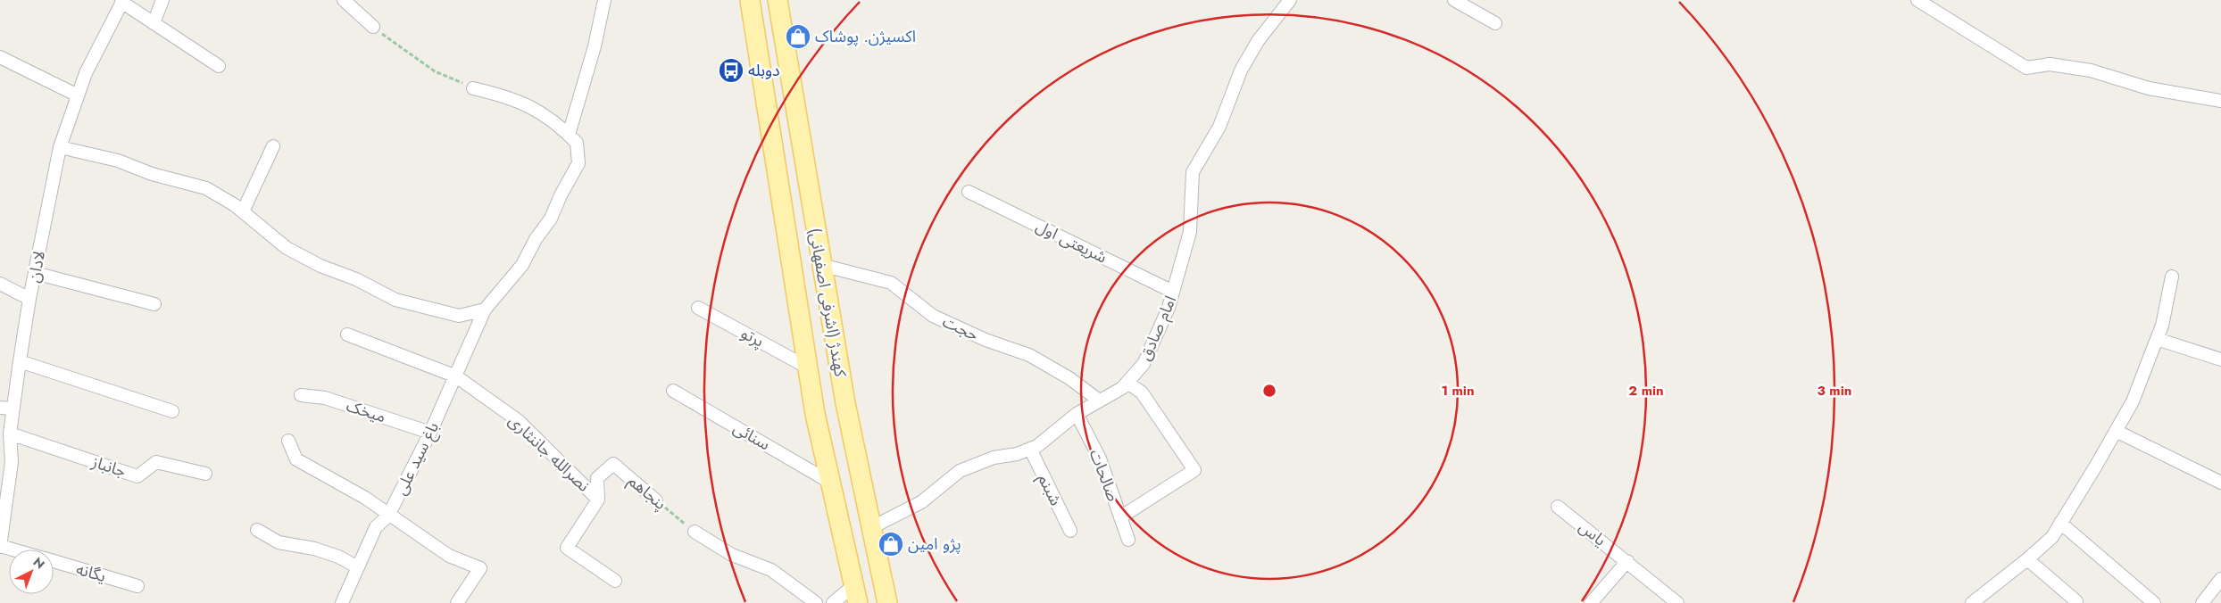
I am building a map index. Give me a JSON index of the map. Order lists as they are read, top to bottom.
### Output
{
  "streets": {
    "main road": ["کهندژ (اشرفی اصفهانی)"],
    "street": [
      "شریعتی اول",
      "لادان",
      "حجت",
      "امام صادق",
      "پرتو",
      "میخک",
      "سنائی",
      "نصرالله جاننثاری",
      "باغ سید علی",
      "جانباز",
      "صالحات",
      "شبنم",
      "پنجاهم",
      "یاس",
      "یگانه"
    ]
  },
  "crossings": [
    ["شریعتی اول", "امام صادق"],
    ["لادان", "جانباز"],
    ["لادان", "یگانه"],
    ["کهندژ (اشرفی اصفهانی)", "حجت"],
    ["کهندژ (اشرفی اصفهانی)", "امام صادق"],
    ["کهندژ (اشرفی اصفهانی)", "پرتو"],
    ["کهندژ (اشرفی اصفهانی)", "سنائی"],
    ["حجت", "امام صادق"],
    ["امام صادق", "صالحات"],
    ["امام صادق", "شبنم"],
    ["میخک", "باغ سید علی"],
    ["نصرالله جاننثاری", "باغ سید علی"],
    ["نصرالله جاننثاری", "پنجاهم"]
  ],
  "places": {
    "shop": ["اکسیژن. پوشاک", "پژو امین"],
    "bus stop": ["دوبله"]
  },
  "north": "top right",
  "rings": ["1 min", "2 min", "3 min"]
}
